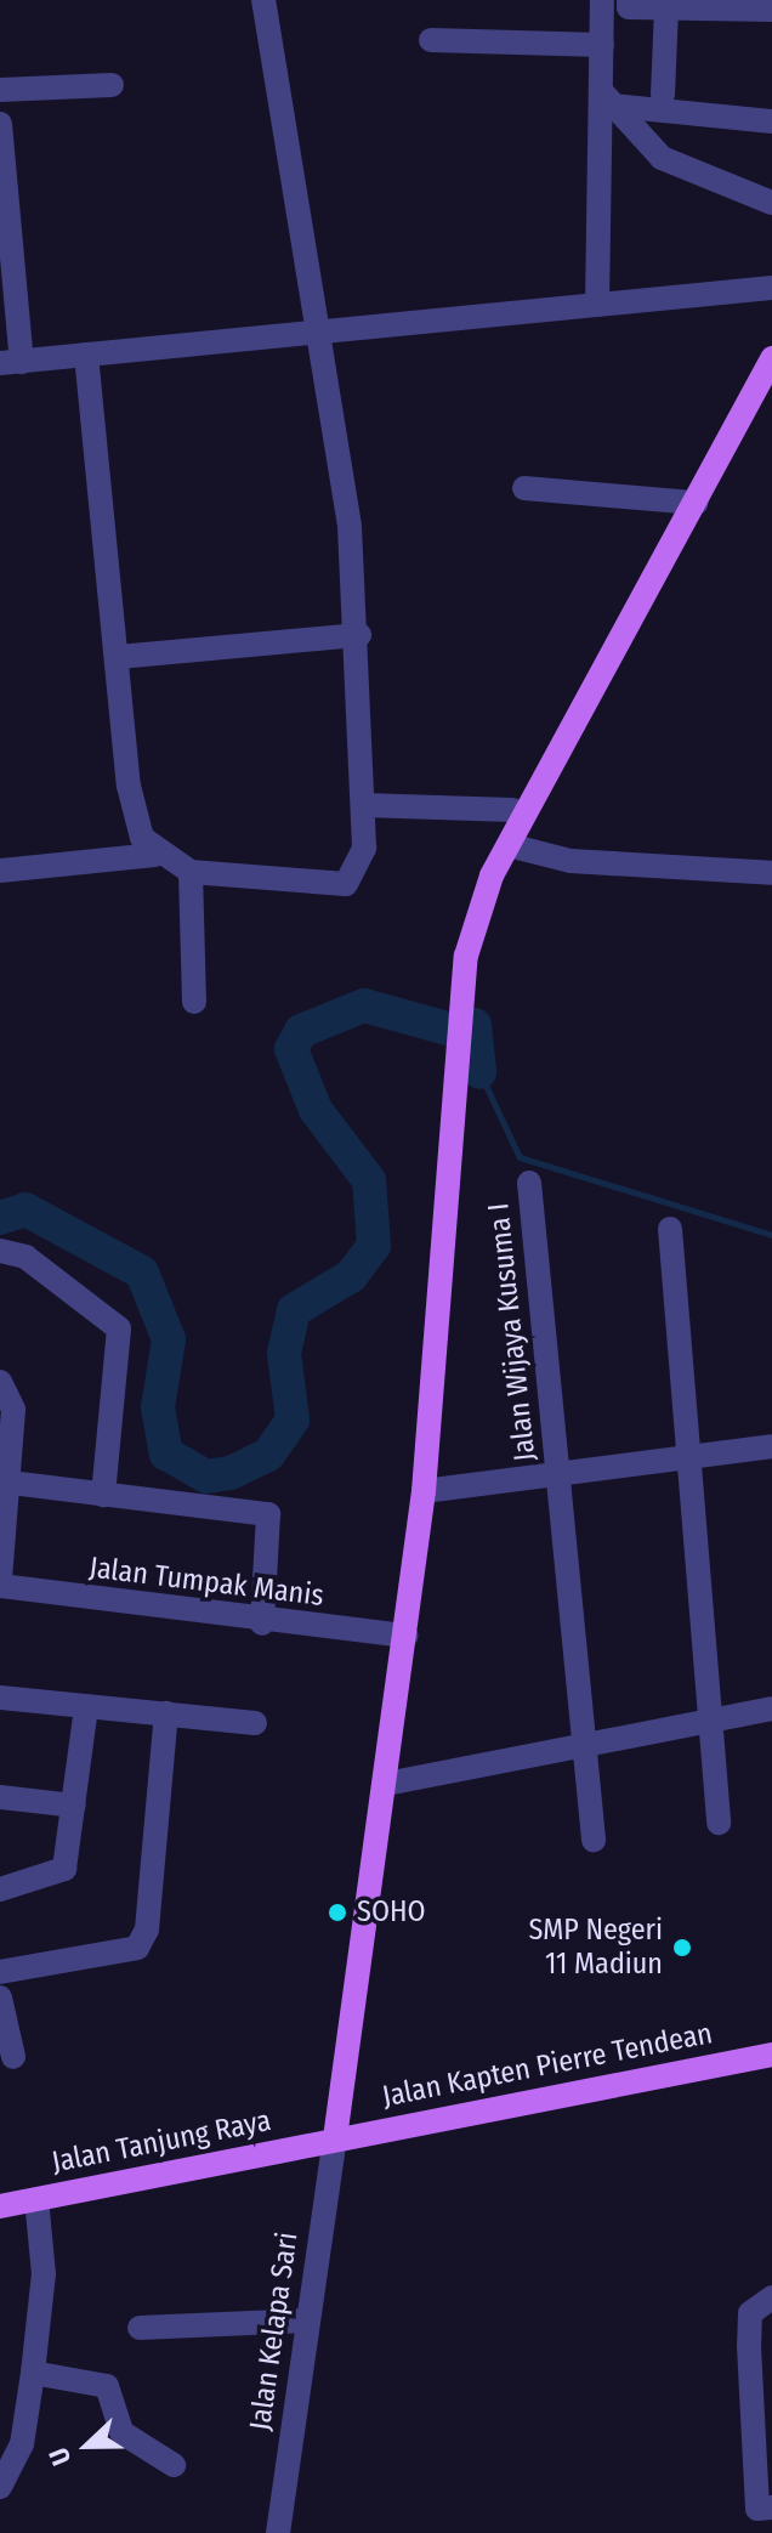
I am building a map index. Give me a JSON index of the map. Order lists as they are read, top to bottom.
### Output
{
  "streets": {
    "main road": ["Jalan Kapten Pierre Tendean", "Jalan Tanjung Raya"],
    "street": ["Jalan Wijaya Kusuma I", "Jalan Tumpak Manis", "Jalan Kelapa Sari"]
  },
  "crossings": [
    ["Jalan Kapten Pierre Tendean", "Jalan Tanjung Raya"],
    ["Jalan Kapten Pierre Tendean", "Jalan Kelapa Sari"],
    ["Jalan Tanjung Raya", "Jalan Kelapa Sari"]
  ],
  "places": ["SOHO", "SMP Negeri 11 Madiun"],
  "north": "left"
}
